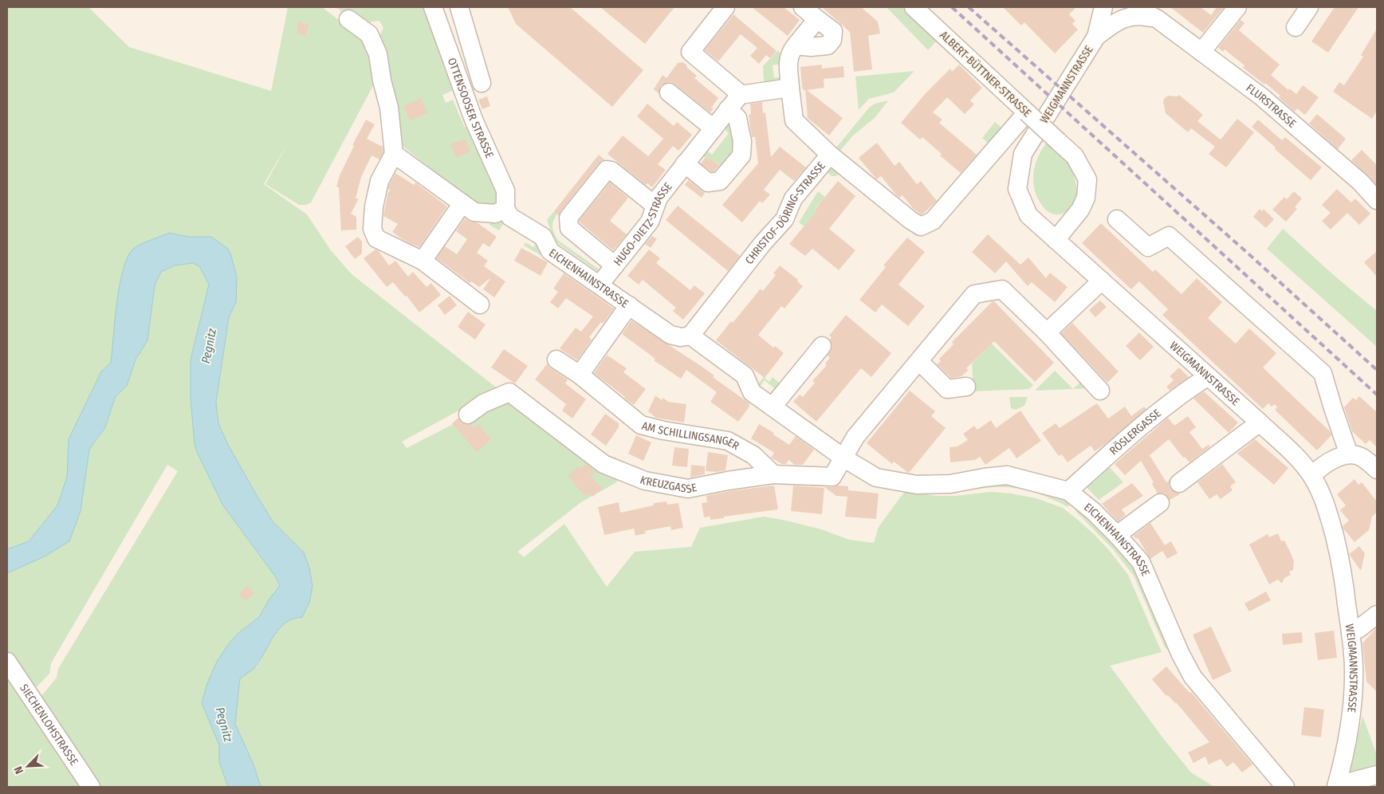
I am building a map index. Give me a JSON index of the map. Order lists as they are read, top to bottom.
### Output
{
  "streets": {
    "street": [
      "ALBERT-BÜTTNER-STRASSE",
      "WEIGMANNSTRASSE",
      "FLURSTRASSE",
      "OTTENSOOSER STRASSE",
      "CHRISTOF-DÖRING-STRASSE",
      "HUGO-DIETZ-STRASSE",
      "EICHENHAINSTRASSE",
      "RÖSLERGASSE",
      "AM SCHILLINGSANGER",
      "KREUZGASSE",
      "SIECHENLOHSTRASSE"
    ]
  },
  "crossings": [
    ["ALBERT-BÜTTNER-STRASSE", "WEIGMANNSTRASSE"],
    ["ALBERT-BÜTTNER-STRASSE", "CHRISTOF-DÖRING-STRASSE"],
    ["WEIGMANNSTRASSE", "FLURSTRASSE"],
    ["WEIGMANNSTRASSE", "RÖSLERGASSE"],
    ["OTTENSOOSER STRASSE", "EICHENHAINSTRASSE"],
    ["CHRISTOF-DÖRING-STRASSE", "EICHENHAINSTRASSE"],
    ["HUGO-DIETZ-STRASSE", "EICHENHAINSTRASSE"],
    ["EICHENHAINSTRASSE", "RÖSLERGASSE"],
    ["EICHENHAINSTRASSE", "KREUZGASSE"],
    ["AM SCHILLINGSANGER", "KREUZGASSE"]
  ],
  "water": ["Pegnitz"],
  "north": "bottom left"
}
